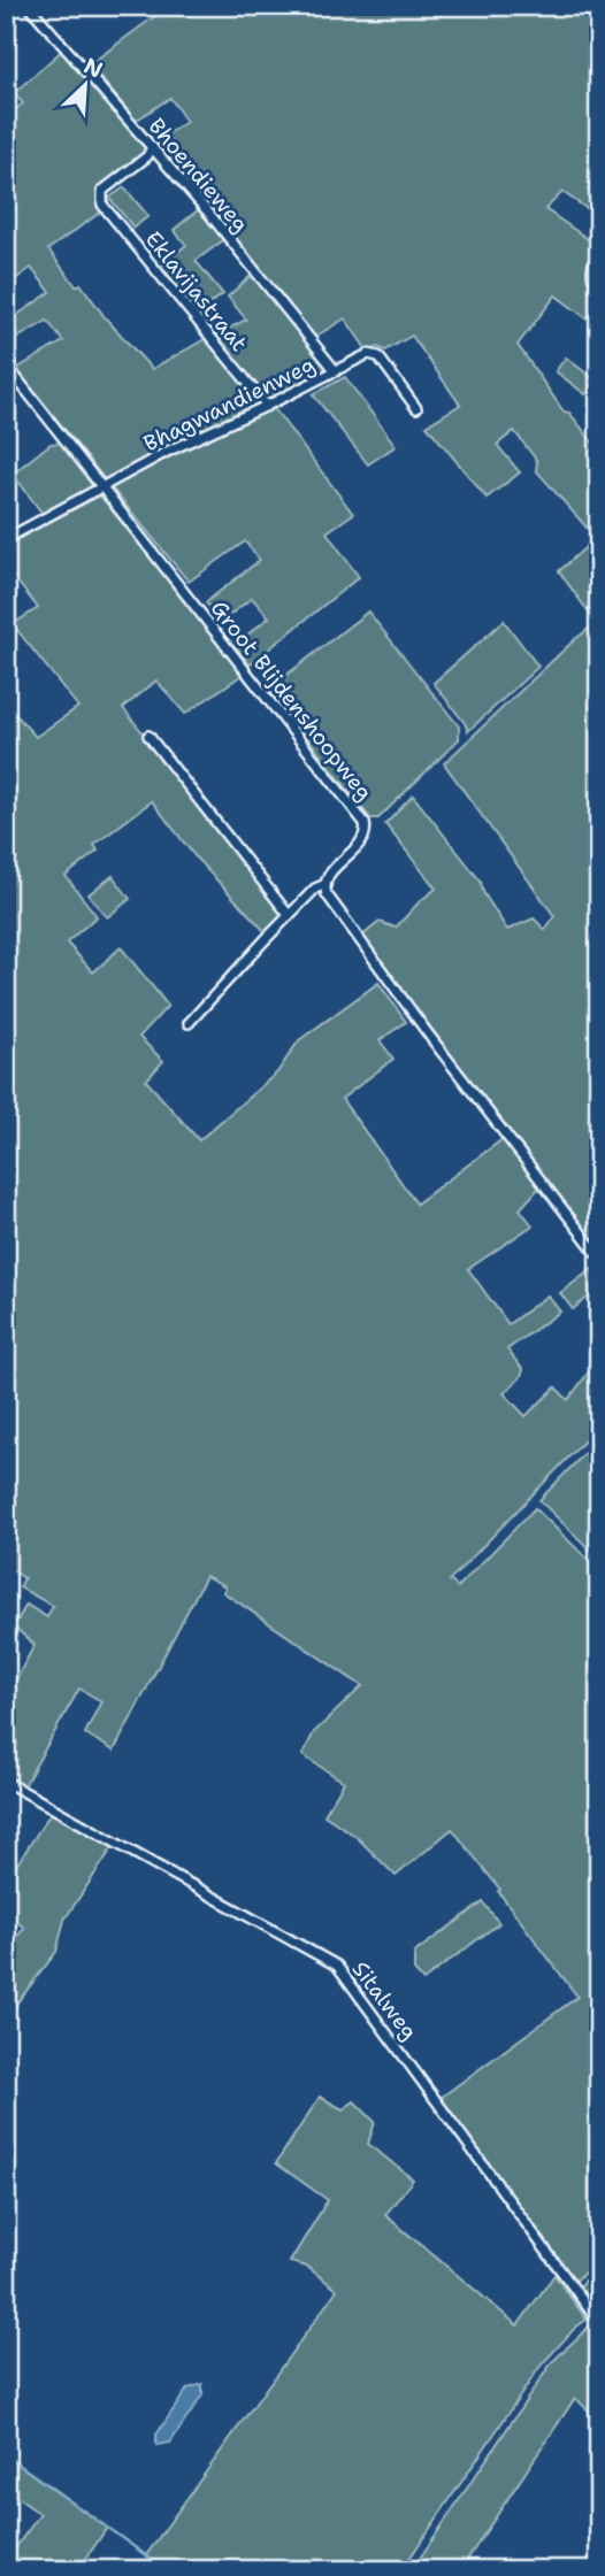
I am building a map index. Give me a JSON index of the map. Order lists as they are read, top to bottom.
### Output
{
  "streets": {
    "street": [
      "Bhoendieweg",
      "Eklavijastraat",
      "Bhagwandienweg",
      "Groot Blijdenshoopweg",
      "Sitalweg"
    ]
  },
  "crossings": [
    ["Bhoendieweg", "Eklavijastraat"],
    ["Bhoendieweg", "Bhagwandienweg"],
    ["Eklavijastraat", "Bhagwandienweg"],
    ["Bhagwandienweg", "Groot Blijdenshoopweg"]
  ],
  "north": "top right"
}
